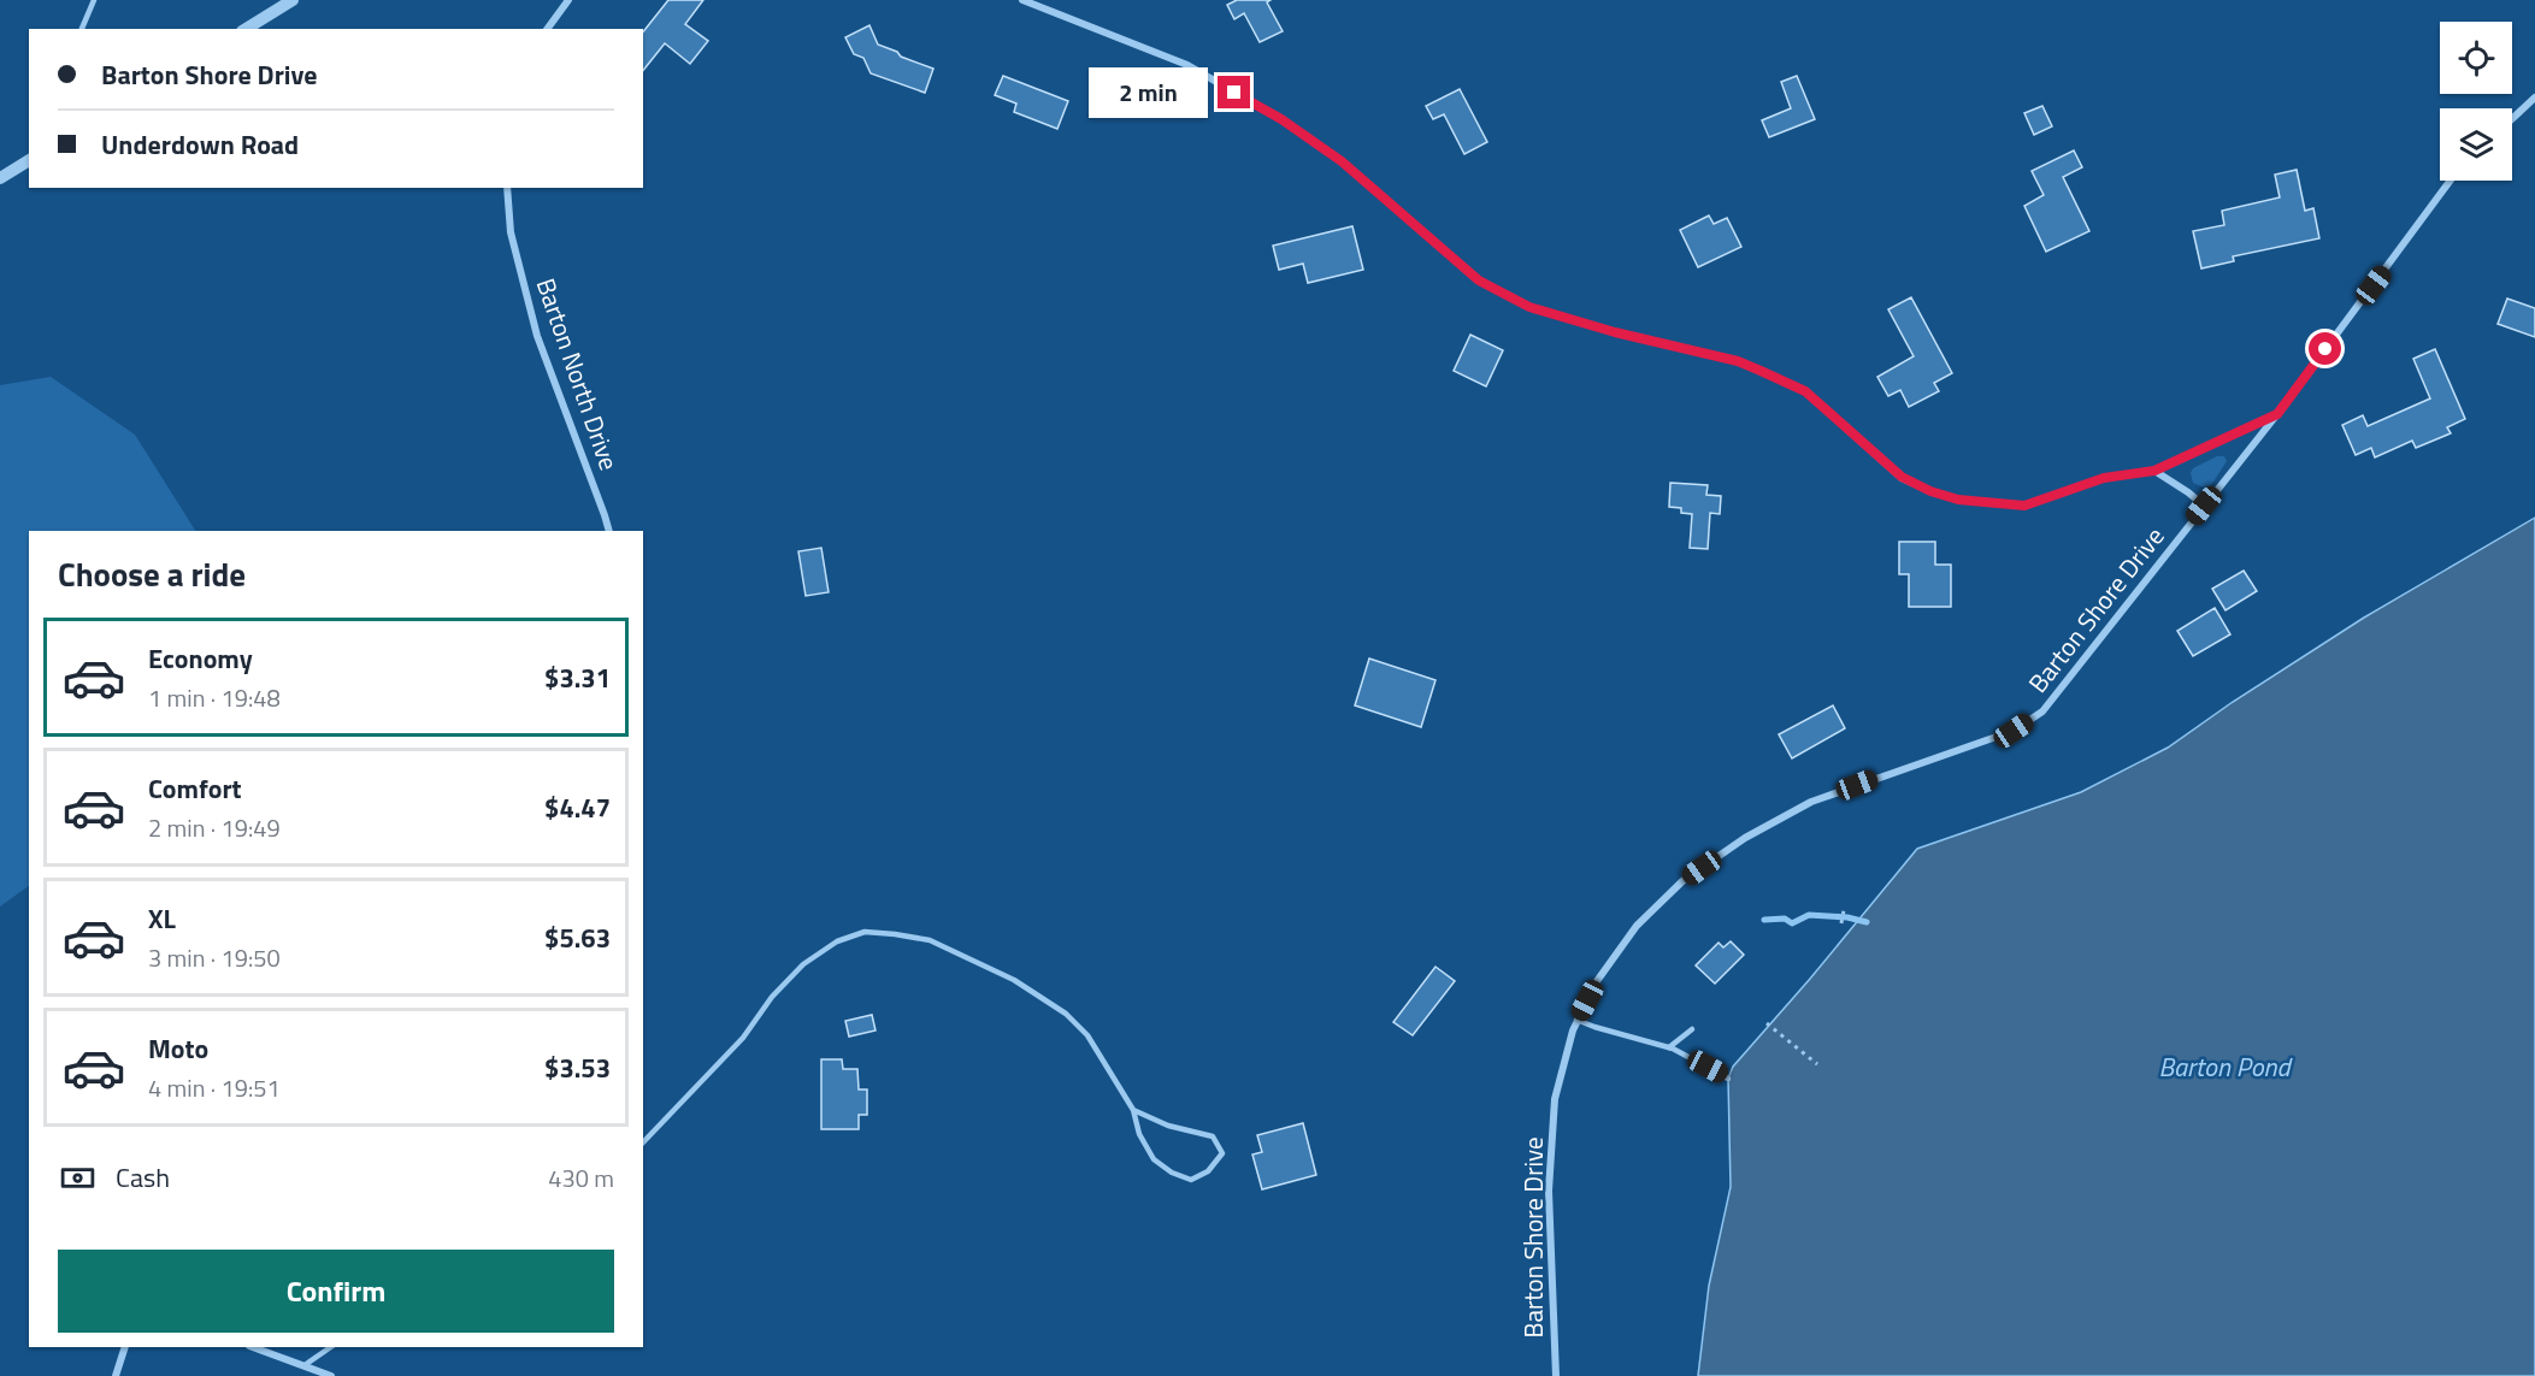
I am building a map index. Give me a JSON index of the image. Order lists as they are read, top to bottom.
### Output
{
  "streets": {
    "street": ["Barton North Drive", "Barton Shore Drive"]
  },
  "water": ["Barton Pond"],
  "page": {
    "banner": ["Barton Shore Drive", "Underdown Road"],
    "bubble": "2 min",
    "heading": "Choose a ride",
    "list": [
      {
        "name": "Economy",
        "note": "1 min · 19:48",
        "value": "$3.31"
      },
      {
        "name": "Comfort",
        "note": "2 min · 19:49",
        "value": "$4.47"
      },
      {
        "name": "XL",
        "note": "3 min · 19:50",
        "value": "$5.63"
      },
      {
        "name": "Moto",
        "note": "4 min · 19:51",
        "value": "$3.53"
      }
    ],
    "pay": ["Cash", "430 m"],
    "buttons": "Confirm"
  }
}
